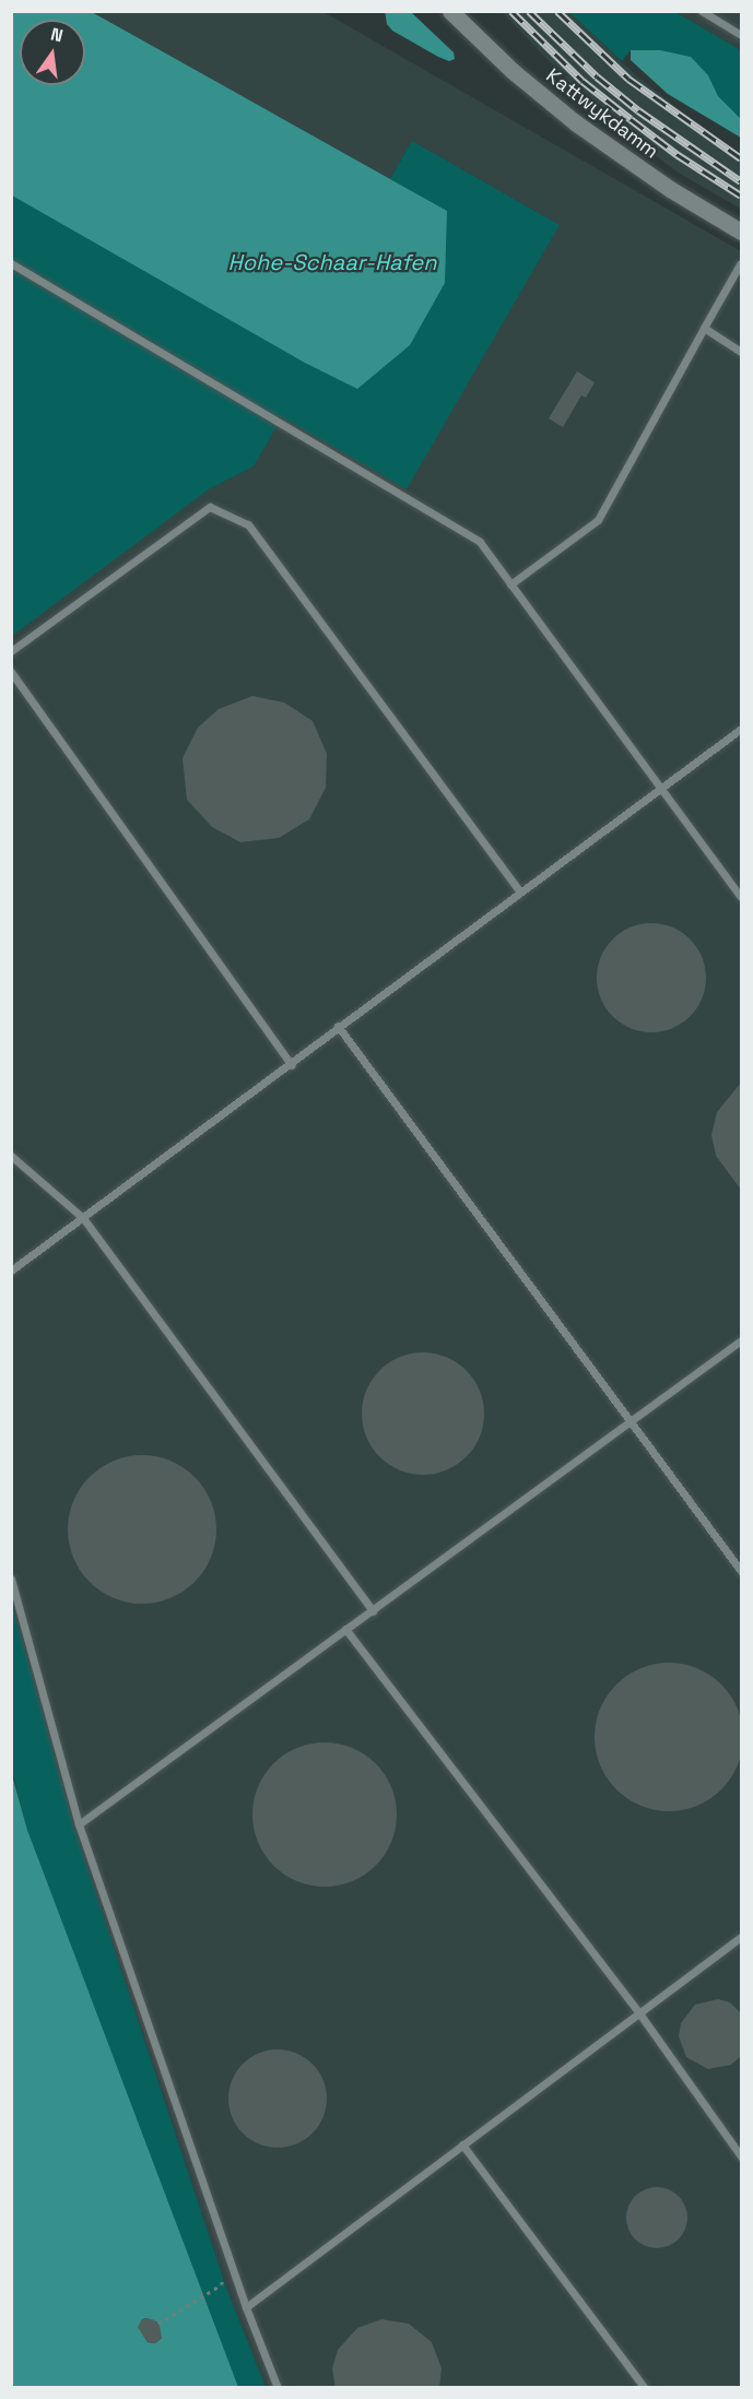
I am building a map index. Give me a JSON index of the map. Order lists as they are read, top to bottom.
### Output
{
  "streets": {
    "main road": ["Kattwykdamm"]
  },
  "water": ["Hohe-Schaar-Hafen"],
  "north": "top"
}
